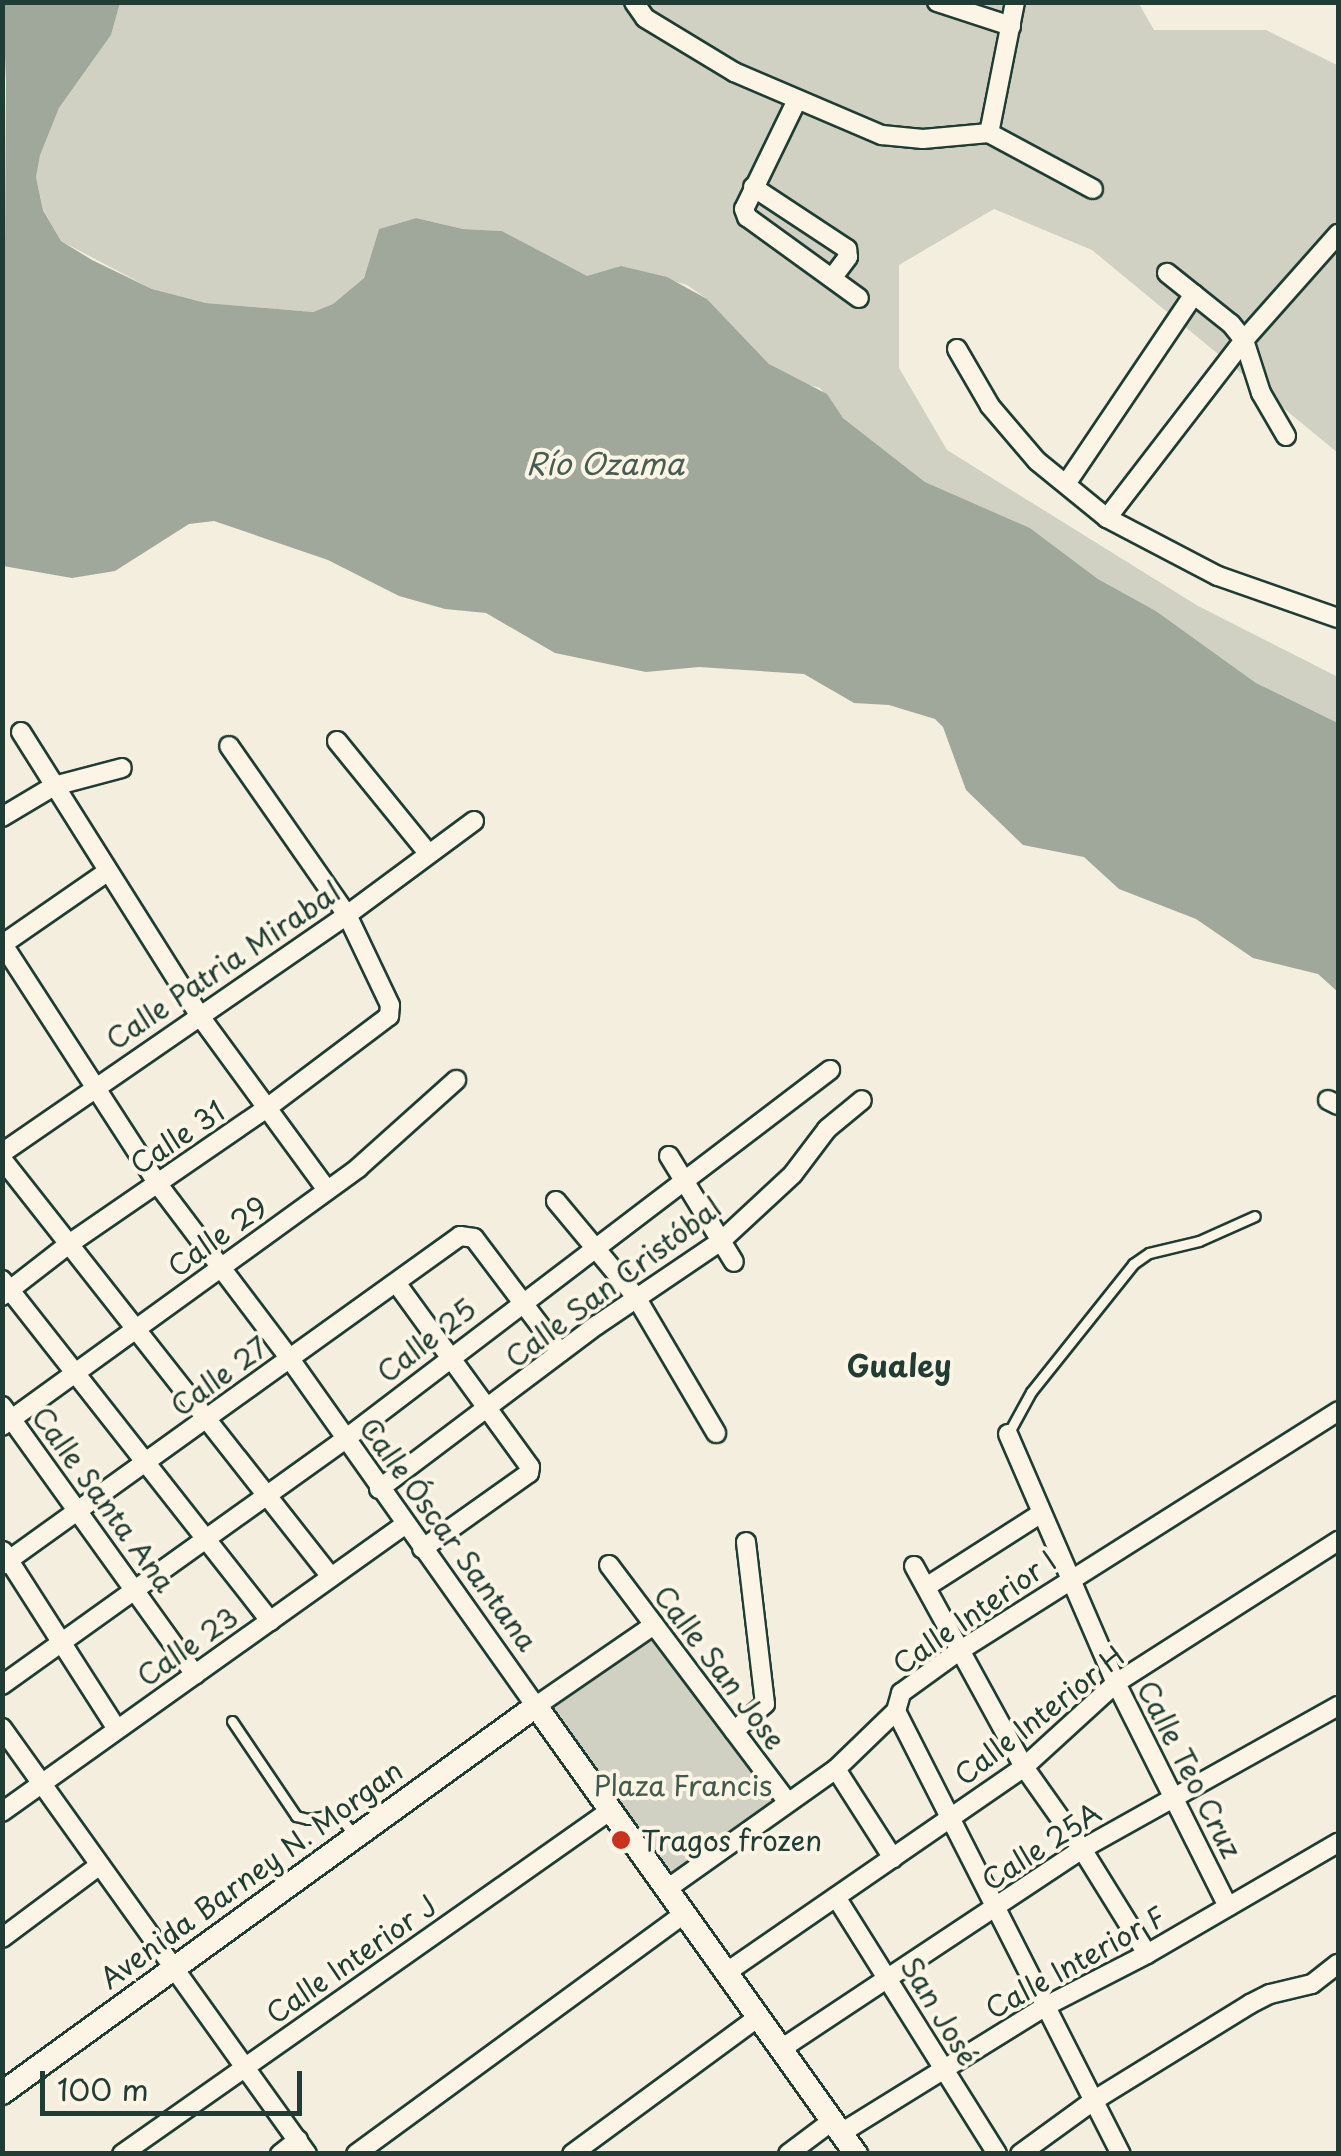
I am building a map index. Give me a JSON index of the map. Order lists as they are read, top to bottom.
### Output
{
  "streets": {
    "street": [
      "Calle Patria Mirabal",
      "Calle 31",
      "Calle 29",
      "Calle San Cristóbal",
      "Calle 25",
      "Calle 27",
      "Calle Santa Ana",
      "Calle Óscar Santana",
      "Calle Interior I",
      "Calle 23",
      "Calle San Jose",
      "Calle Interior H",
      "Calle Teo Cruz",
      "Calle 25A",
      "Avenida Barney N. Morgan",
      "Calle Interior J",
      "Calle Interior F",
      "San José"
    ]
  },
  "crossings": [
    ["Calle Patria Mirabal", "Calle 31"],
    ["Calle Patria Mirabal", "Calle Óscar Santana"],
    ["Calle 31", "Calle Óscar Santana"],
    ["Calle 29", "Calle Santa Ana"],
    ["Calle 29", "Calle Óscar Santana"],
    ["Calle San Cristóbal", "Calle Óscar Santana"],
    ["Calle 25", "Calle 27"],
    ["Calle 25", "Calle Santa Ana"],
    ["Calle 25", "Calle Óscar Santana"],
    ["Calle 27", "Calle Santa Ana"],
    ["Calle 27", "Calle Óscar Santana"],
    ["Calle Santa Ana", "Calle 23"],
    ["Calle Óscar Santana", "Calle Interior I"],
    ["Calle Óscar Santana", "Calle 23"],
    ["Calle Óscar Santana", "Calle Interior H"],
    ["Calle Óscar Santana", "Calle 25A"],
    ["Calle Óscar Santana", "Avenida Barney N. Morgan"],
    ["Calle Óscar Santana", "Calle Interior J"],
    ["Calle Óscar Santana", "Calle Interior F"],
    ["Calle Interior I", "Calle San Jose"],
    ["Calle Interior I", "Calle Teo Cruz"],
    ["Calle Interior H", "Calle Teo Cruz"],
    ["Calle Interior H", "San José"],
    ["Calle Teo Cruz", "Calle 25A"],
    ["Calle Teo Cruz", "Calle Interior F"],
    ["Calle 25A", "San José"],
    ["Calle Interior F", "San José"]
  ],
  "districts": ["Gualey"],
  "water": ["Río Ozama"],
  "parks": ["Plaza Francis"],
  "places": ["Tragos frozen"],
  "scale_bar": "100 m"
}
